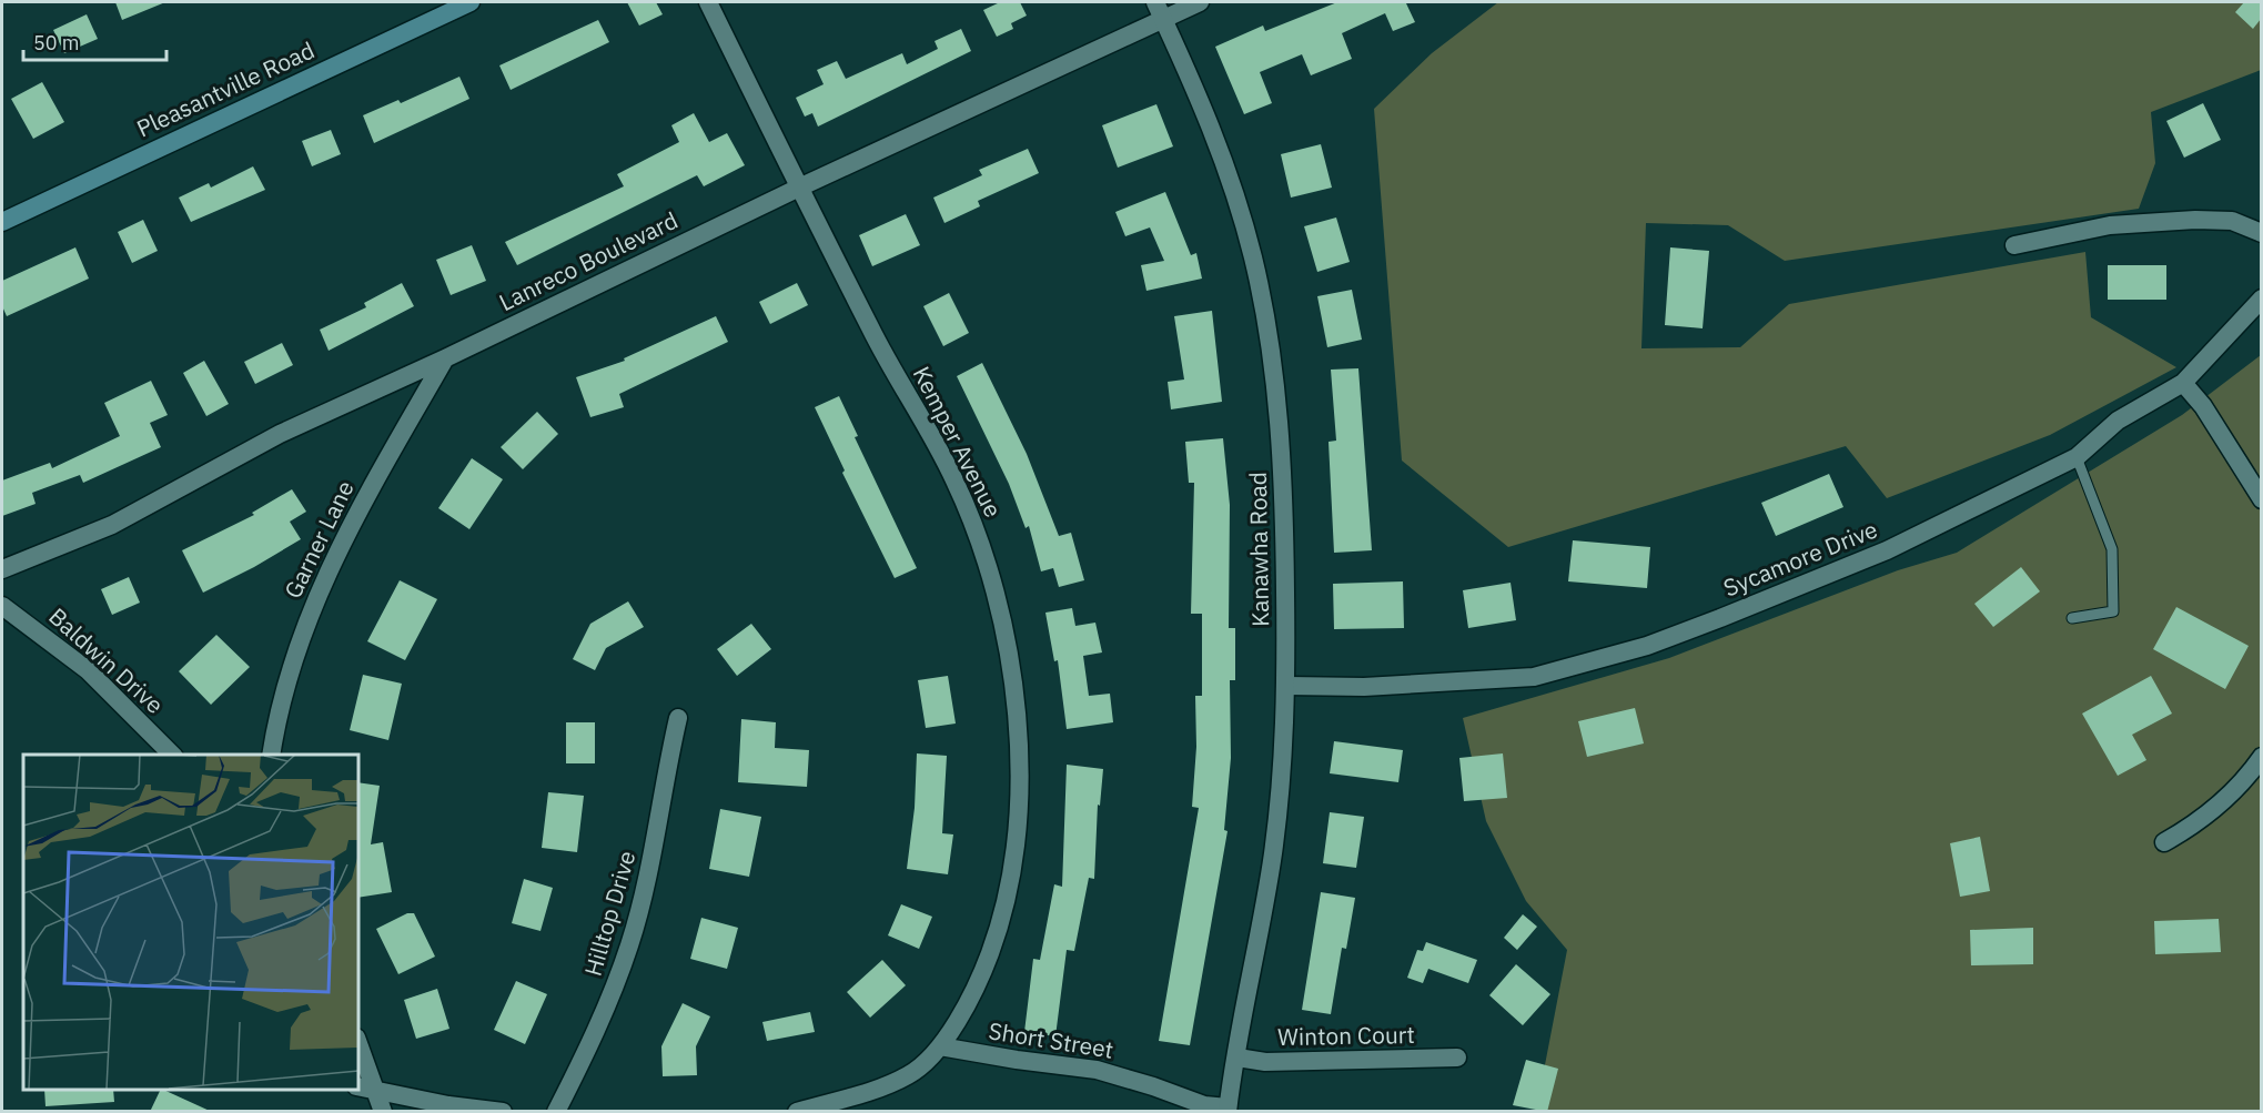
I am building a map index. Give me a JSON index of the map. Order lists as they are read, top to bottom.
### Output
{
  "streets": {
    "main road": ["Pleasantville Road"],
    "street": [
      "Lanreco Boulevard",
      "Kemper Avenue",
      "Garner Lane",
      "Kanawha Road",
      "Sycamore Drive",
      "Baldwin Drive",
      "Hilltop Drive",
      "Winton Court",
      "Short Street"
    ]
  },
  "crossings": [
    ["Lanreco Boulevard", "Kemper Avenue"],
    ["Lanreco Boulevard", "Garner Lane"],
    ["Lanreco Boulevard", "Kanawha Road"],
    ["Kemper Avenue", "Short Street"],
    ["Kanawha Road", "Sycamore Drive"],
    ["Kanawha Road", "Winton Court"],
    ["Kanawha Road", "Short Street"]
  ],
  "scale_bar": "50 m"
}
